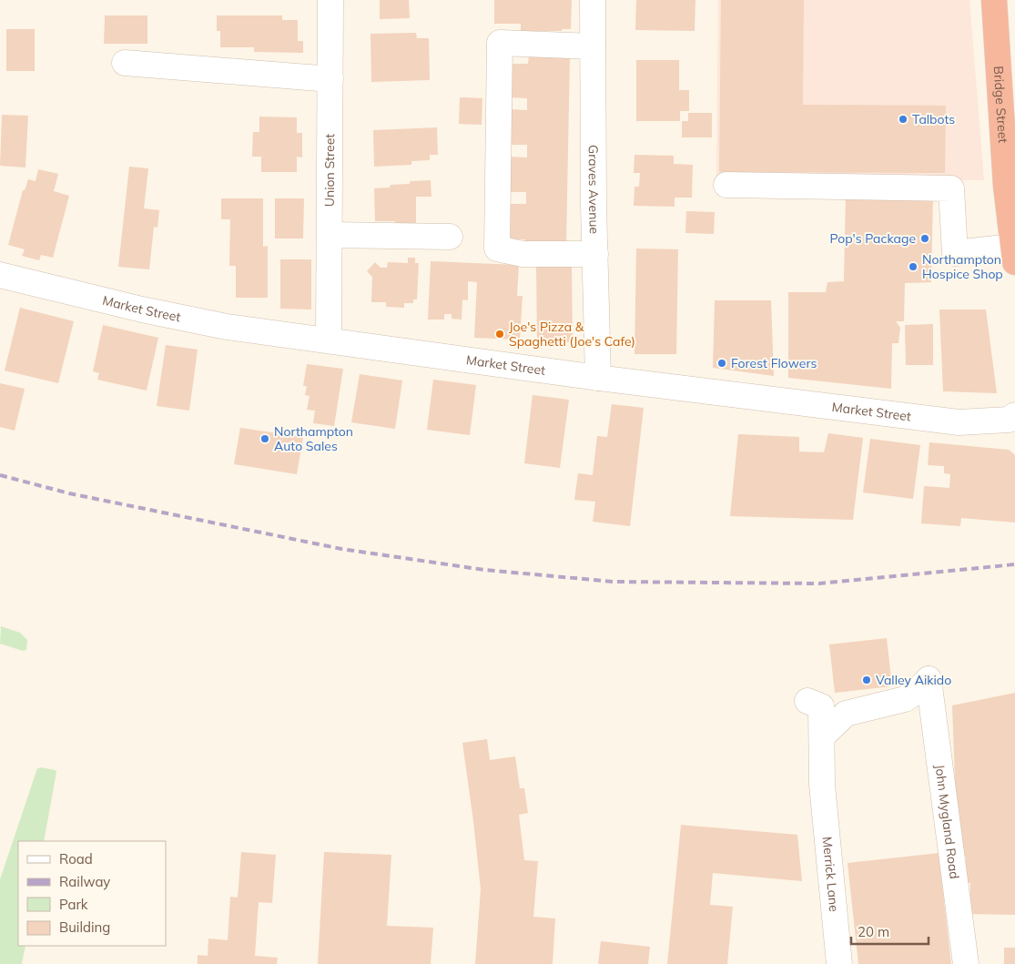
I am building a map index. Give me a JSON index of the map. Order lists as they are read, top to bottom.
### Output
{
  "streets": {
    "highway": ["Bridge Street"],
    "street": [
      "Union Street",
      "Graves Avenue",
      "Market Street",
      "John Mygland Road",
      "Merrick Lane"
    ]
  },
  "crossings": [
    ["Union Street", "Market Street"],
    ["Graves Avenue", "Market Street"],
    ["John Mygland Road", "Merrick Lane"]
  ],
  "places": [
    "Talbots",
    "Pop's Package",
    "Northampton Hospice Shop",
    "Joe's Pizza & Spaghetti (Joe's Cafe)",
    "Forest Flowers",
    "Northampton Auto Sales",
    "Valley Aikido"
  ],
  "legend": [
    "Road",
    "Railway",
    "Park",
    "Building"
  ],
  "scale_bar": "20 m"
}
